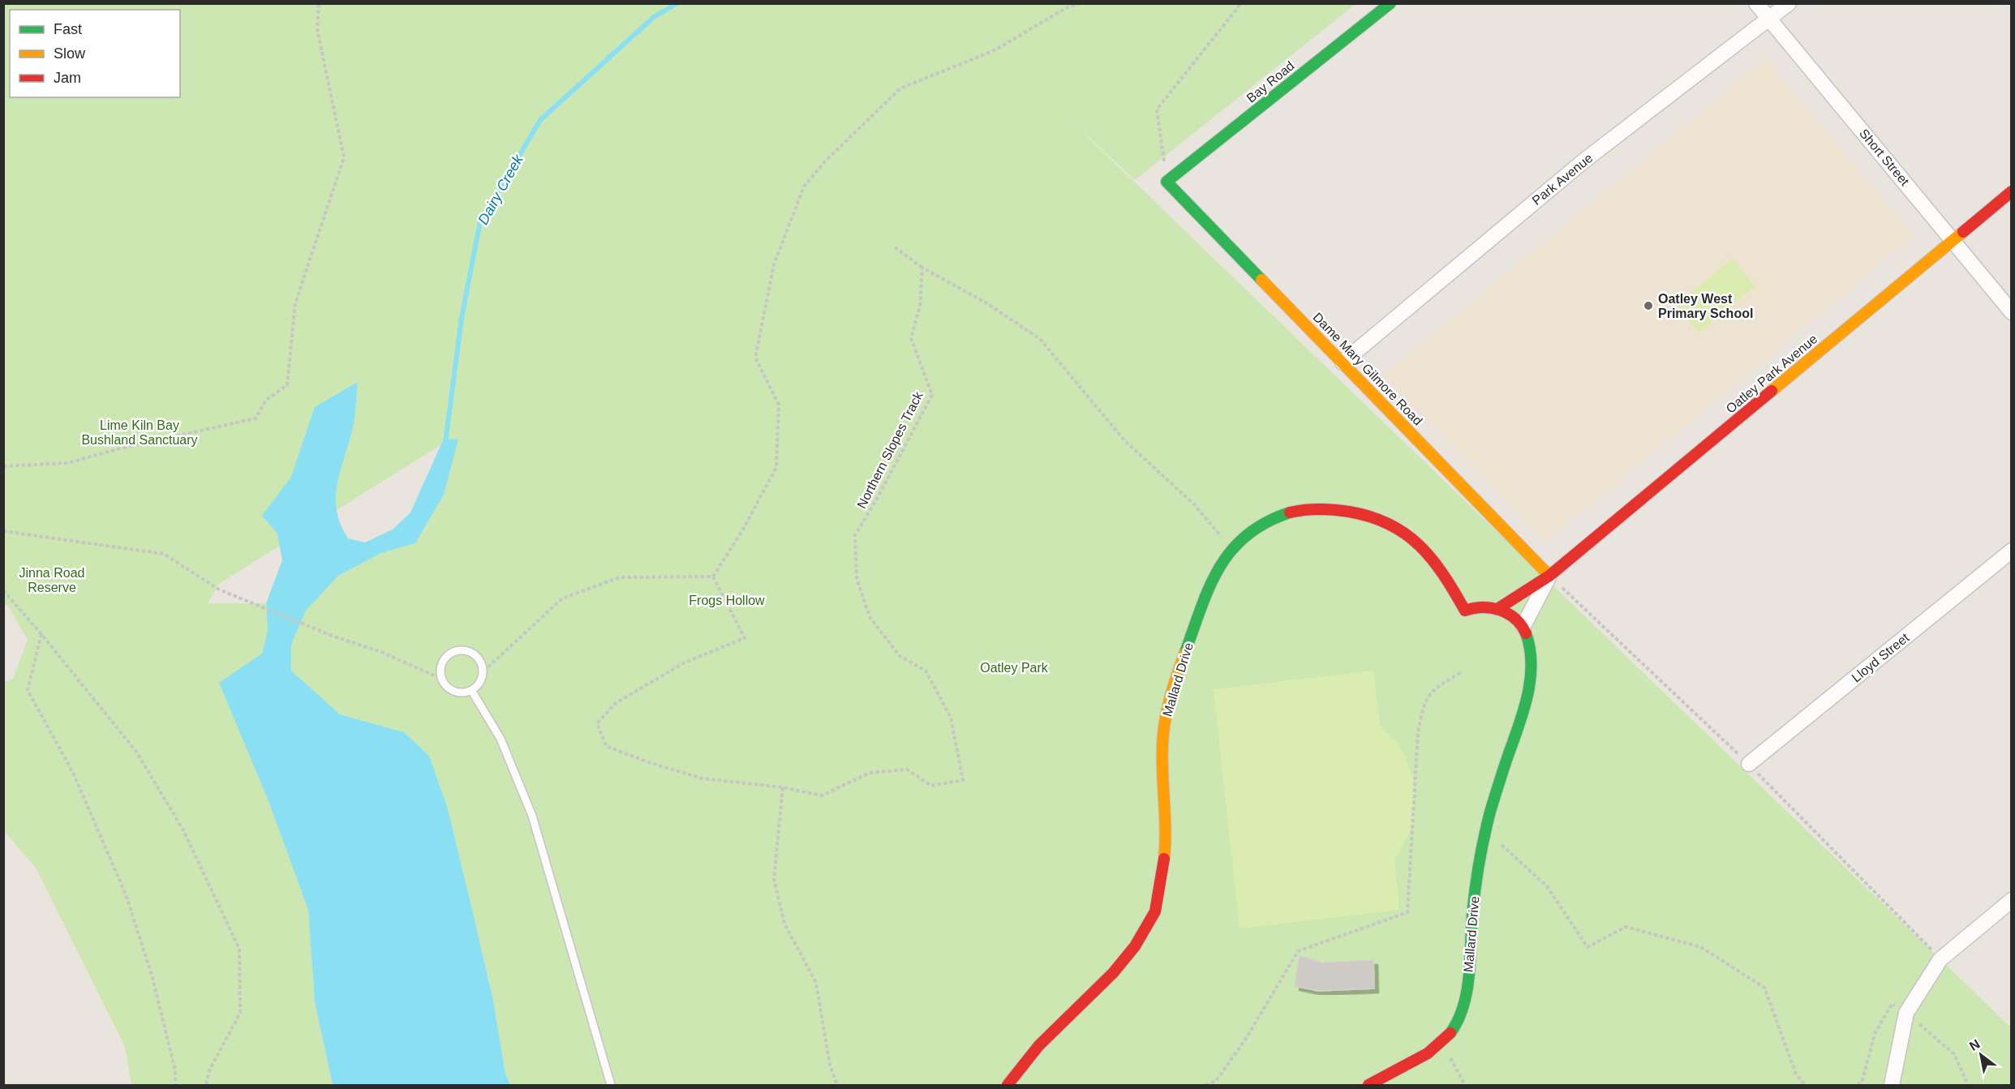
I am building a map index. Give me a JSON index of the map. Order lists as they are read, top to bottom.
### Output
{
  "streets": {
    "street": [
      "Bay Road",
      "Short Street",
      "Park Avenue",
      "Dame Mary Gilmore Road",
      "Oatley Park Avenue",
      "Lloyd Street",
      "Mallard Drive"
    ],
    "path": ["Northern Slopes Track"]
  },
  "crossings": [
    ["Bay Road", "Dame Mary Gilmore Road"],
    ["Short Street", "Park Avenue"],
    ["Short Street", "Oatley Park Avenue"],
    ["Park Avenue", "Dame Mary Gilmore Road"],
    ["Dame Mary Gilmore Road", "Oatley Park Avenue"]
  ],
  "water": ["Dairy Creek"],
  "parks": [
    "Lime Kiln Bay Bushland Sanctuary",
    "Jinna Road Reserve",
    "Frogs Hollow",
    "Oatley Park"
  ],
  "places": ["Oatley West Primary School"],
  "legend": ["Fast", "Slow", "Jam"],
  "north": "top left"
}
